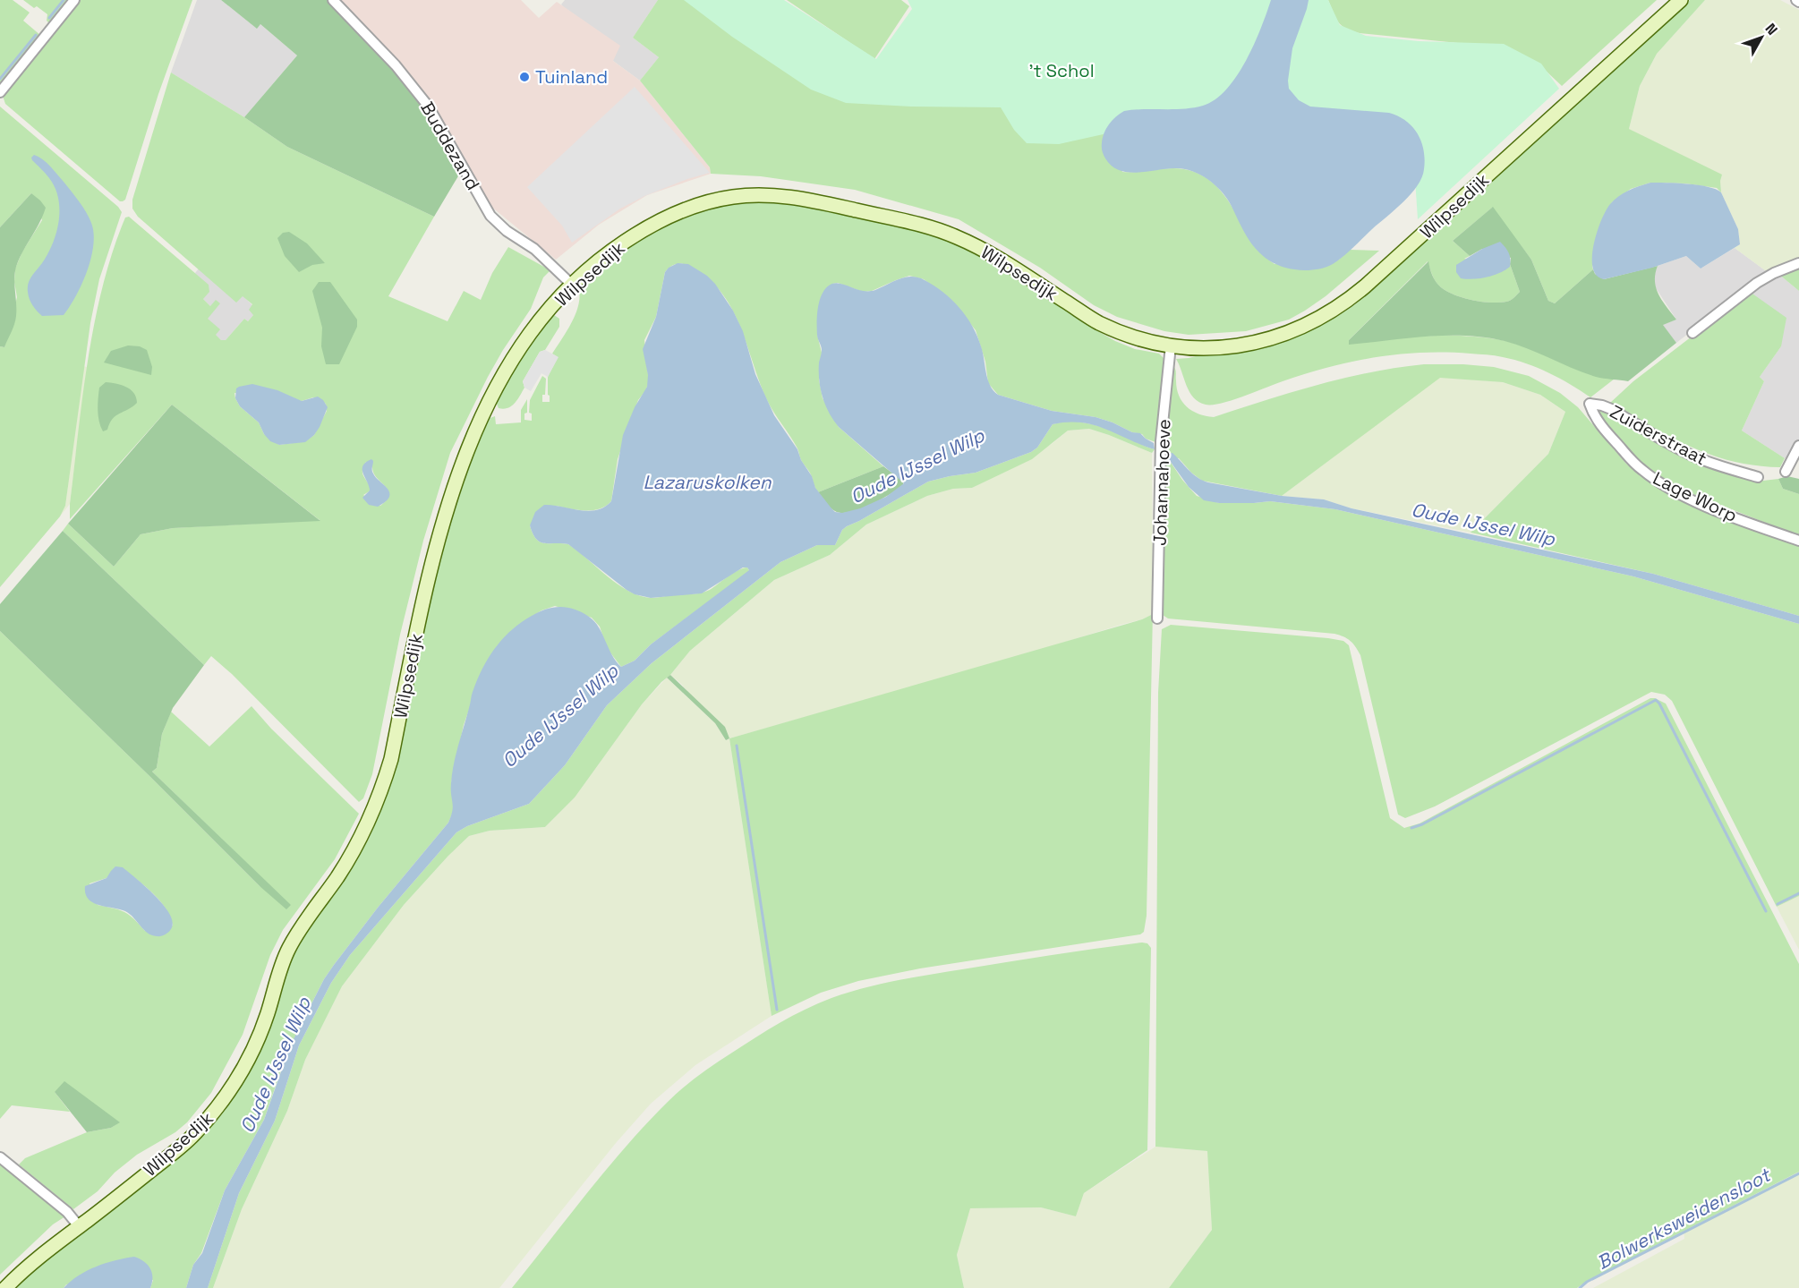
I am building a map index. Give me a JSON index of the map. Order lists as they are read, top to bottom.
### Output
{
  "streets": {
    "main road": ["Wilpsedijk"],
    "street": [
      "Buddezand",
      "Zuiderstraat",
      "Johannahoeve",
      "Lage Worp"
    ]
  },
  "crossings": [
    ["Buddezand", "Wilpsedijk"],
    ["Wilpsedijk", "Johannahoeve"],
    ["Zuiderstraat", "Lage Worp"]
  ],
  "water": ["Oude IJssel Wilp", "Lazaruskolken", "Bolwerksweidensloot"],
  "parks": ["'t Schol"],
  "places": ["Tuinland"],
  "north": "top right"
}
